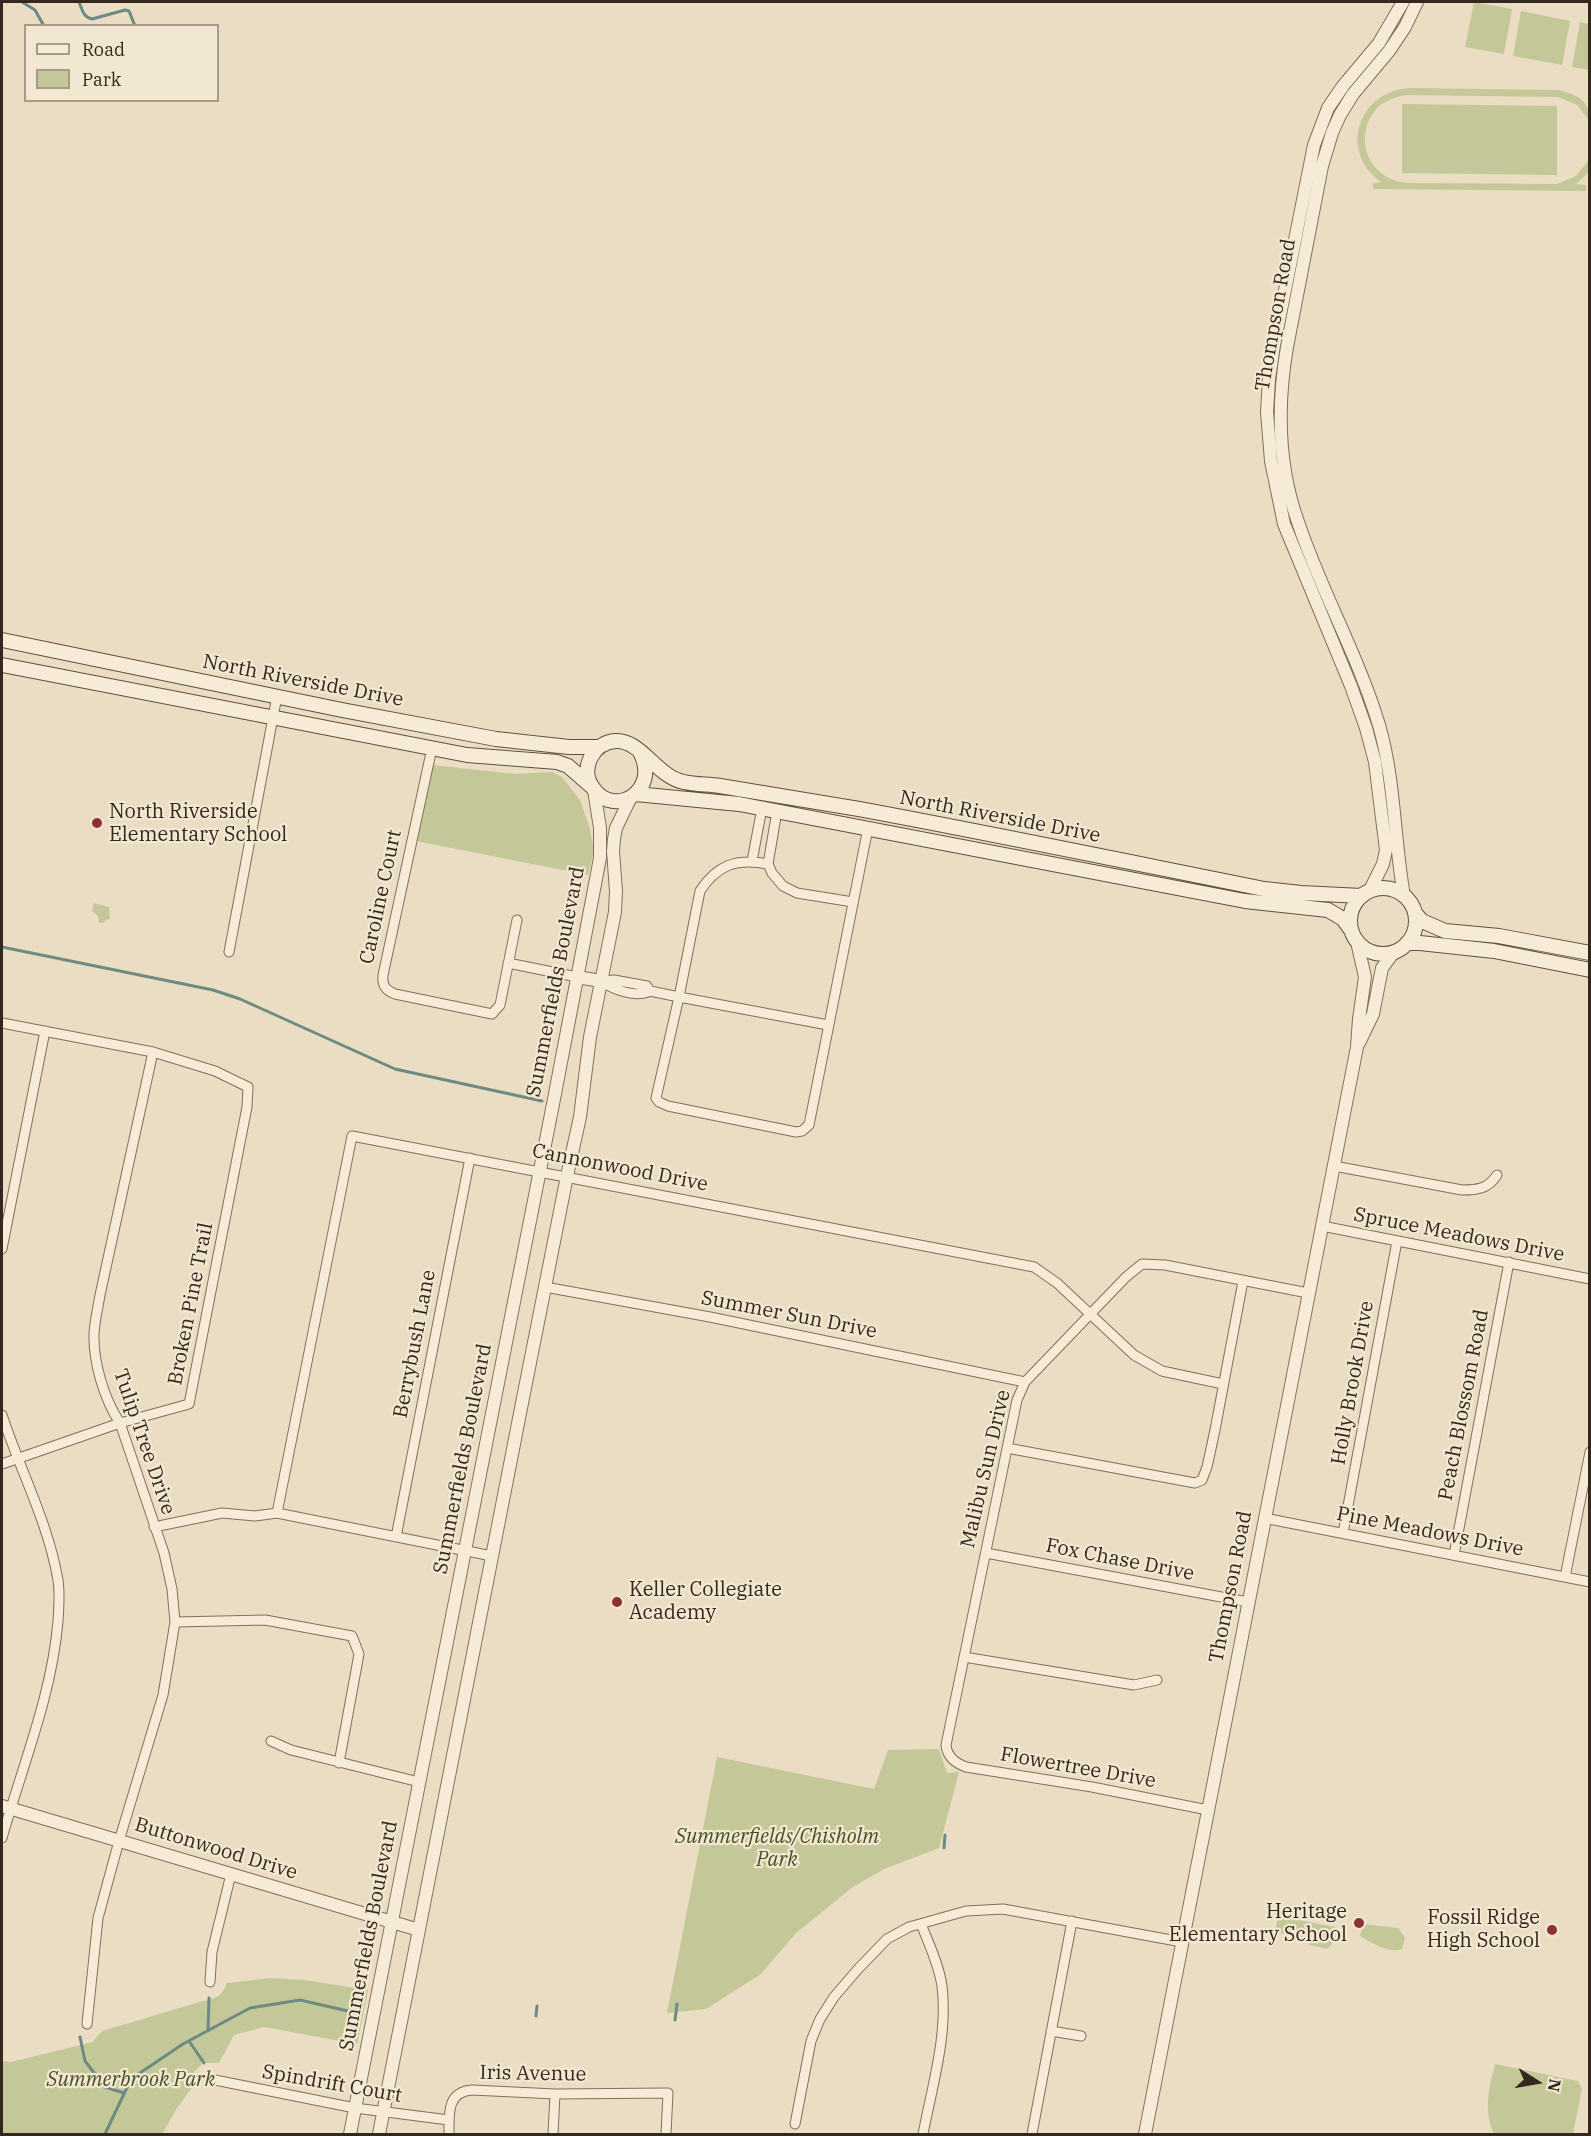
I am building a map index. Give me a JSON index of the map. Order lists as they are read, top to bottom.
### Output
{
  "streets": {
    "main road": ["North Riverside Drive"],
    "street": [
      "Thompson Road",
      "Caroline Court",
      "Summerfields Boulevard",
      "Cannonwood Drive",
      "Spruce Meadows Drive",
      "Broken Pine Trail",
      "Summer Sun Drive",
      "Berrybush Lane",
      "Holly Brook Drive",
      "Peach Blossom Road",
      "Tulip Tree Drive",
      "Malibu Sun Drive",
      "Pine Meadows Drive",
      "Fox Chase Drive",
      "Flowertree Drive",
      "Buttonwood Drive",
      "Iris Avenue",
      "Spindrift Court"
    ]
  },
  "crossings": [
    ["Thompson Road", "North Riverside Drive"],
    ["Thompson Road", "Spruce Meadows Drive"],
    ["Thompson Road", "Malibu Sun Drive"],
    ["Thompson Road", "Pine Meadows Drive"],
    ["Thompson Road", "Fox Chase Drive"],
    ["Thompson Road", "Flowertree Drive"],
    ["North Riverside Drive", "Caroline Court"],
    ["North Riverside Drive", "Summerfields Boulevard"],
    ["Summerfields Boulevard", "Cannonwood Drive"],
    ["Summerfields Boulevard", "Summer Sun Drive"],
    ["Summerfields Boulevard", "Buttonwood Drive"],
    ["Summerfields Boulevard", "Spindrift Court"],
    ["Cannonwood Drive", "Berrybush Lane"],
    ["Cannonwood Drive", "Malibu Sun Drive"],
    ["Spruce Meadows Drive", "Holly Brook Drive"],
    ["Spruce Meadows Drive", "Peach Blossom Road"],
    ["Broken Pine Trail", "Tulip Tree Drive"],
    ["Summer Sun Drive", "Malibu Sun Drive"],
    ["Holly Brook Drive", "Pine Meadows Drive"],
    ["Peach Blossom Road", "Pine Meadows Drive"],
    ["Tulip Tree Drive", "Buttonwood Drive"],
    ["Malibu Sun Drive", "Fox Chase Drive"],
    ["Malibu Sun Drive", "Flowertree Drive"],
    ["Iris Avenue", "Spindrift Court"]
  ],
  "parks": ["Summerfields/Chisholm Park", "Summerbrook Park"],
  "places": [
    "North Riverside Elementary School",
    "Keller Collegiate Academy",
    "Heritage Elementary School",
    "Fossil Ridge High School"
  ],
  "legend": ["Road", "Park"],
  "north": "right"
}
